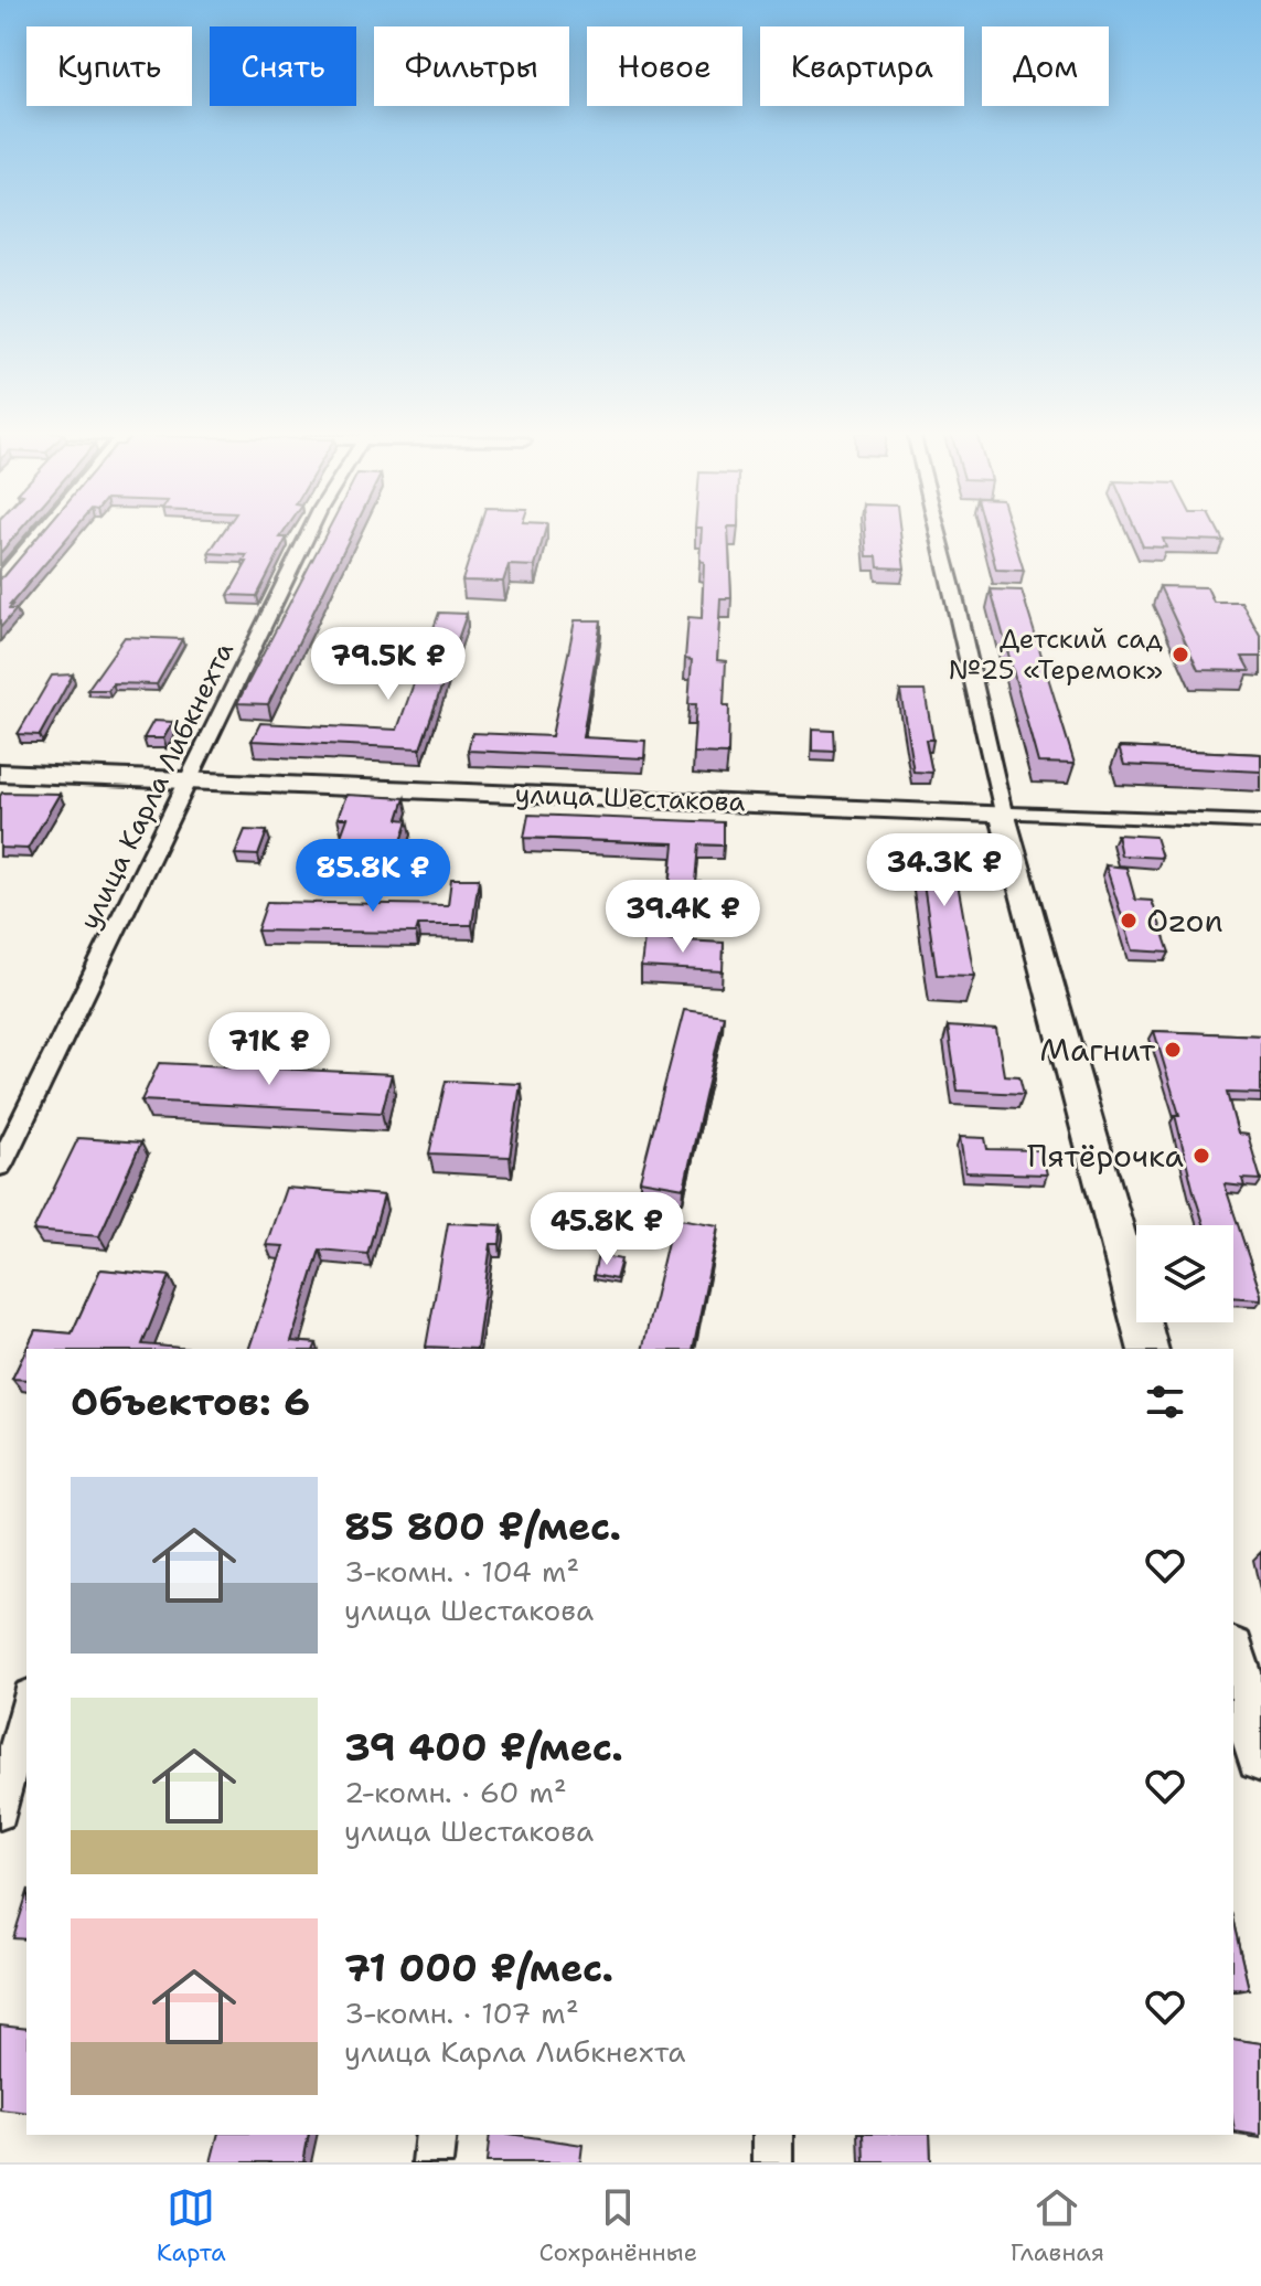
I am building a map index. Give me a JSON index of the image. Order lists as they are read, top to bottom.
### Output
{
  "streets": {
    "main road": ["улица Шестакова"],
    "street": ["улица Карла Либкнехта"]
  },
  "crossings": [
    ["улица Карла Либкнехта", "улица Шестакова"]
  ],
  "places": [
    "Детский сад №25 «Теремок»",
    "Ozon",
    "Магнит",
    "Пятёрочка"
  ],
  "page": {
    "chip": [
      "Купить",
      "Снять",
      "Фильтры",
      "Новое",
      "Квартира",
      "Дом"
    ],
    "price": [
      "79.5K ₽",
      "34.3K ₽",
      "85.8K ₽",
      "39.4K ₽",
      "71K ₽",
      "45.8K ₽"
    ],
    "heading": "Объектов: 6",
    "list": [
      {
        "name": "85 800 ₽/мес.",
        "note": "3-комн. · 104 m² · улица Шестакова"
      },
      {
        "name": "39 400 ₽/мес.",
        "note": "2-комн. · 60 m² · улица Шестакова"
      },
      {
        "name": "71 000 ₽/мес.",
        "note": "3-комн. · 107 m² · улица Карла Либкнехта"
      }
    ],
    "tabs": ["Карта", "Сохранённые", "Главная"]
  }
}
